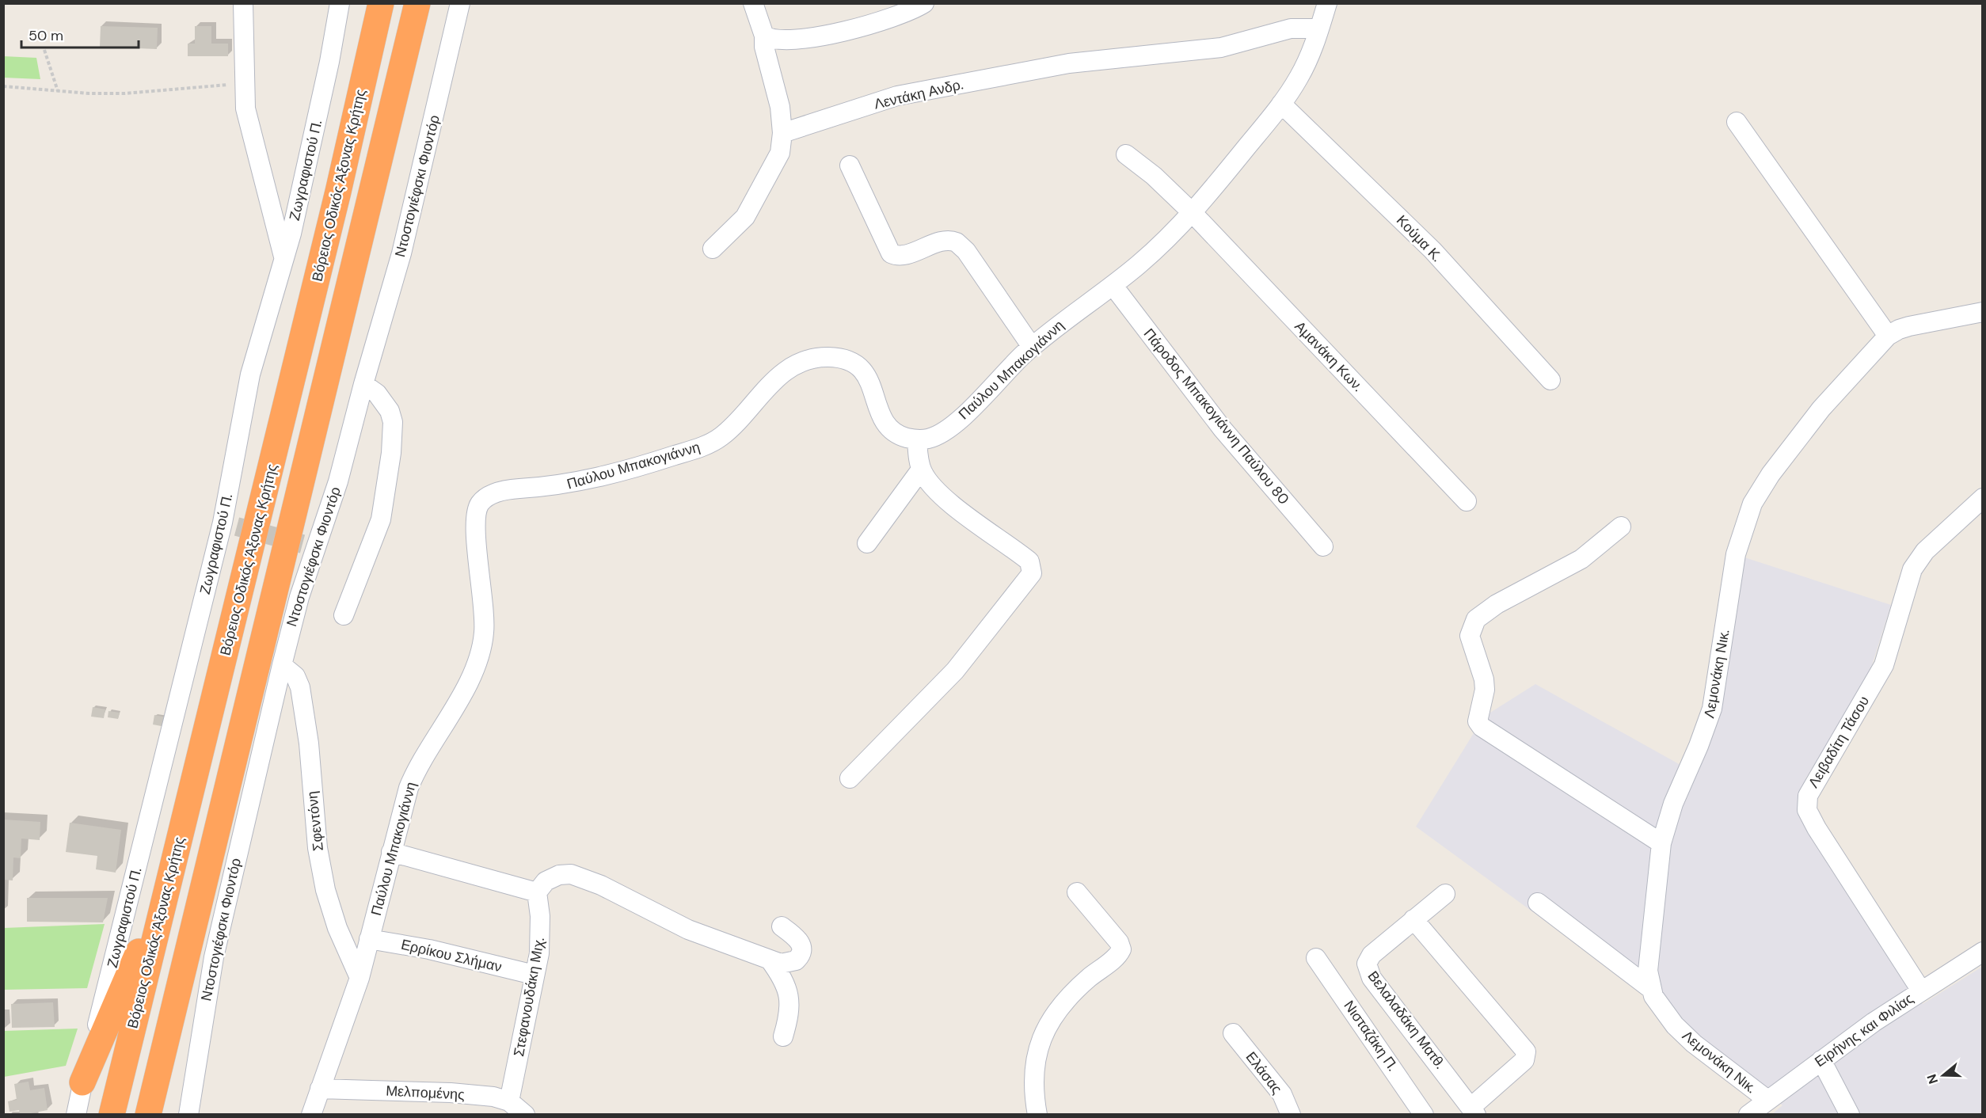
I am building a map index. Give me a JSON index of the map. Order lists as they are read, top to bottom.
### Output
{
  "streets": {
    "highway": ["Βόρειος Οδικός Άξονας Κρήτης"],
    "street": [
      "Λεντάκη Ανδρ.",
      "Ζωγραφιστού Π.",
      "Ντοστογιέφσκι Φιοντόρ",
      "Κούμα Κ.",
      "Αμανάκη Κων.",
      "Παύλου Μπακογιάννη",
      "Πάροδος Μπακογιάννη Παύλου 80",
      "Λεμονάκη Νικ.",
      "Λειβαδίτη Τάσου",
      "Σφεντόνη",
      "Ερρίκου Σλήμαν",
      "Στεφανουδάκη Μιχ.",
      "Βελαλαδάκη Ματθ.",
      "Ειρήνης και Φιλίας",
      "Νισταζάκη Π.",
      "Ελάσας",
      "Μελπομένης"
    ]
  },
  "crossings": [
    ["Λεντάκη Ανδρ.", "Παύλου Μπακογιάννη"],
    ["Ντοστογιέφσκι Φιοντόρ", "Σφεντόνη"],
    ["Κούμα Κ.", "Παύλου Μπακογιάννη"],
    ["Αμανάκη Κων.", "Παύλου Μπακογιάννη"],
    ["Παύλου Μπακογιάννη", "Πάροδος Μπακογιάννη Παύλου 80"],
    ["Παύλου Μπακογιάννη", "Σφεντόνη"],
    ["Παύλου Μπακογιάννη", "Ερρίκου Σλήμαν"],
    ["Παύλου Μπακογιάννη", "Μελπομένης"],
    ["Λεμονάκη Νικ.", "Ειρήνης και Φιλίας"],
    ["Λειβαδίτη Τάσου", "Ειρήνης και Φιλίας"],
    ["Ερρίκου Σλήμαν", "Στεφανουδάκη Μιχ."],
    ["Στεφανουδάκη Μιχ.", "Μελπομένης"]
  ],
  "scale_bar": "50 m",
  "north": "left"
}
